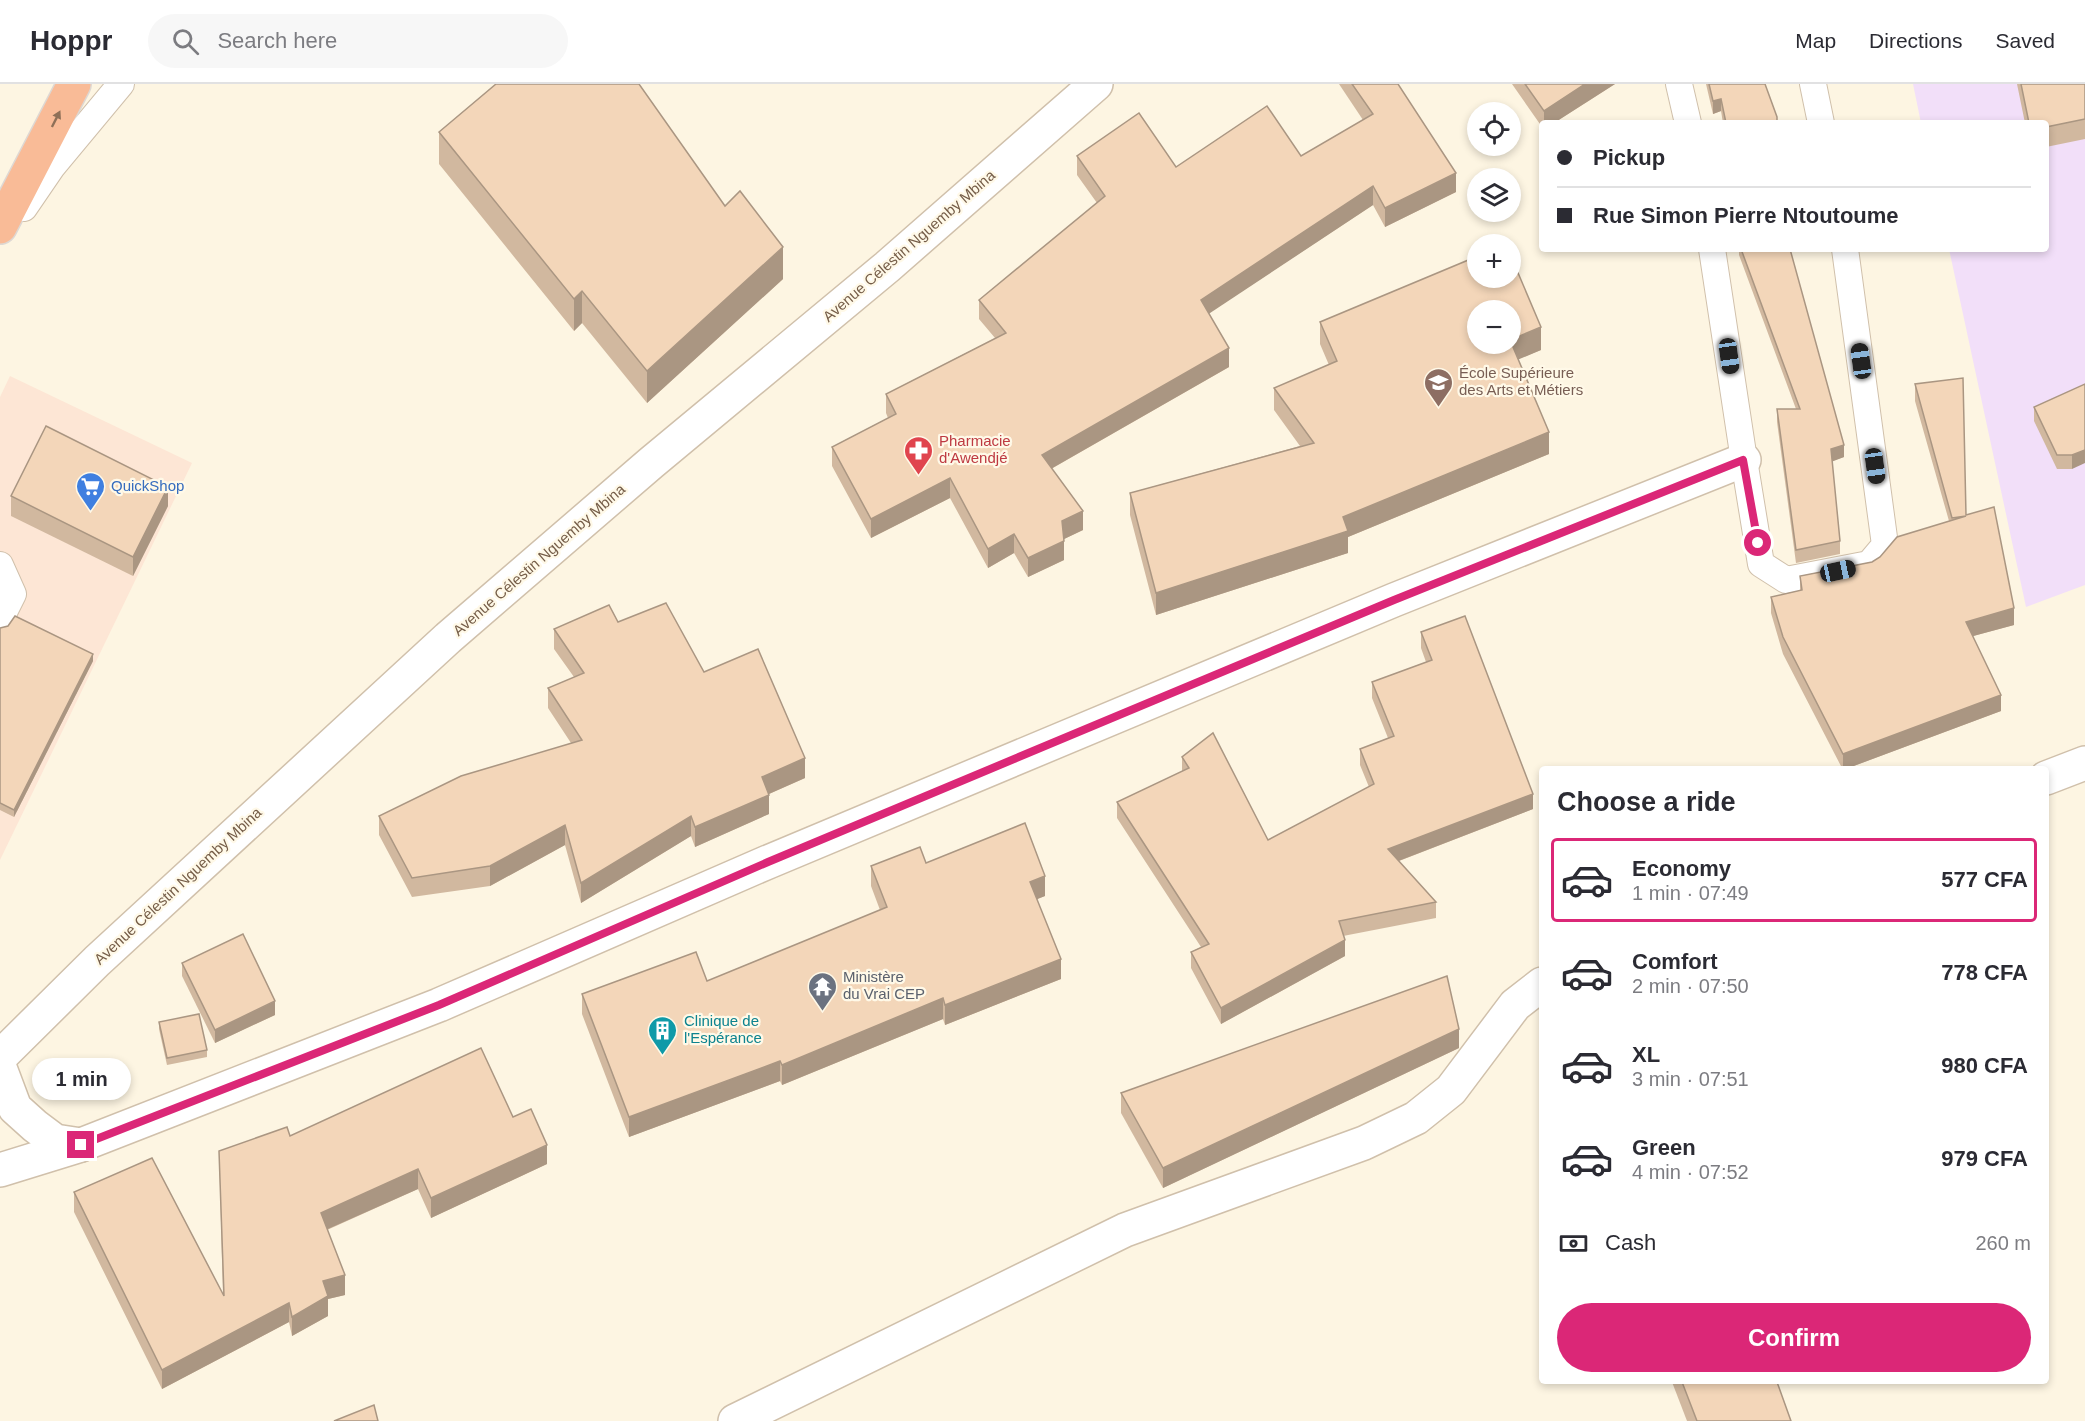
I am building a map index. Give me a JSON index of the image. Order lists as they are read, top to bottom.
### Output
{
  "streets": {
    "street": ["Avenue Célestin Nguemby Mbina"]
  },
  "places": {
    "school or university": ["École Supérieure des Arts et Métiers"],
    "pharmacy": ["Pharmacie d'Awendjé"],
    "supermarket": ["QuickShop"],
    "temple": ["Ministère du Vrai CEP"],
    "building": ["Clinique de l'Espérance"]
  },
  "page": {
    "header": "Hoppr",
    "search": "Search here",
    "nav": ["Map", "Directions", "Saved"],
    "map_buttons": ["+", "−"],
    "banner": ["Pickup", "Rue Simon Pierre Ntoutoume"],
    "heading": "Choose a ride",
    "list": [
      {
        "name": "Economy",
        "note": "1 min · 07:49",
        "value": "577 CFA"
      },
      {
        "name": "Comfort",
        "note": "2 min · 07:50",
        "value": "778 CFA"
      },
      {
        "name": "XL",
        "note": "3 min · 07:51",
        "value": "980 CFA"
      },
      {
        "name": "Green",
        "note": "4 min · 07:52",
        "value": "979 CFA"
      }
    ],
    "bubble": "1 min",
    "pay": ["Cash", "260 m"],
    "buttons": "Confirm"
  }
}
